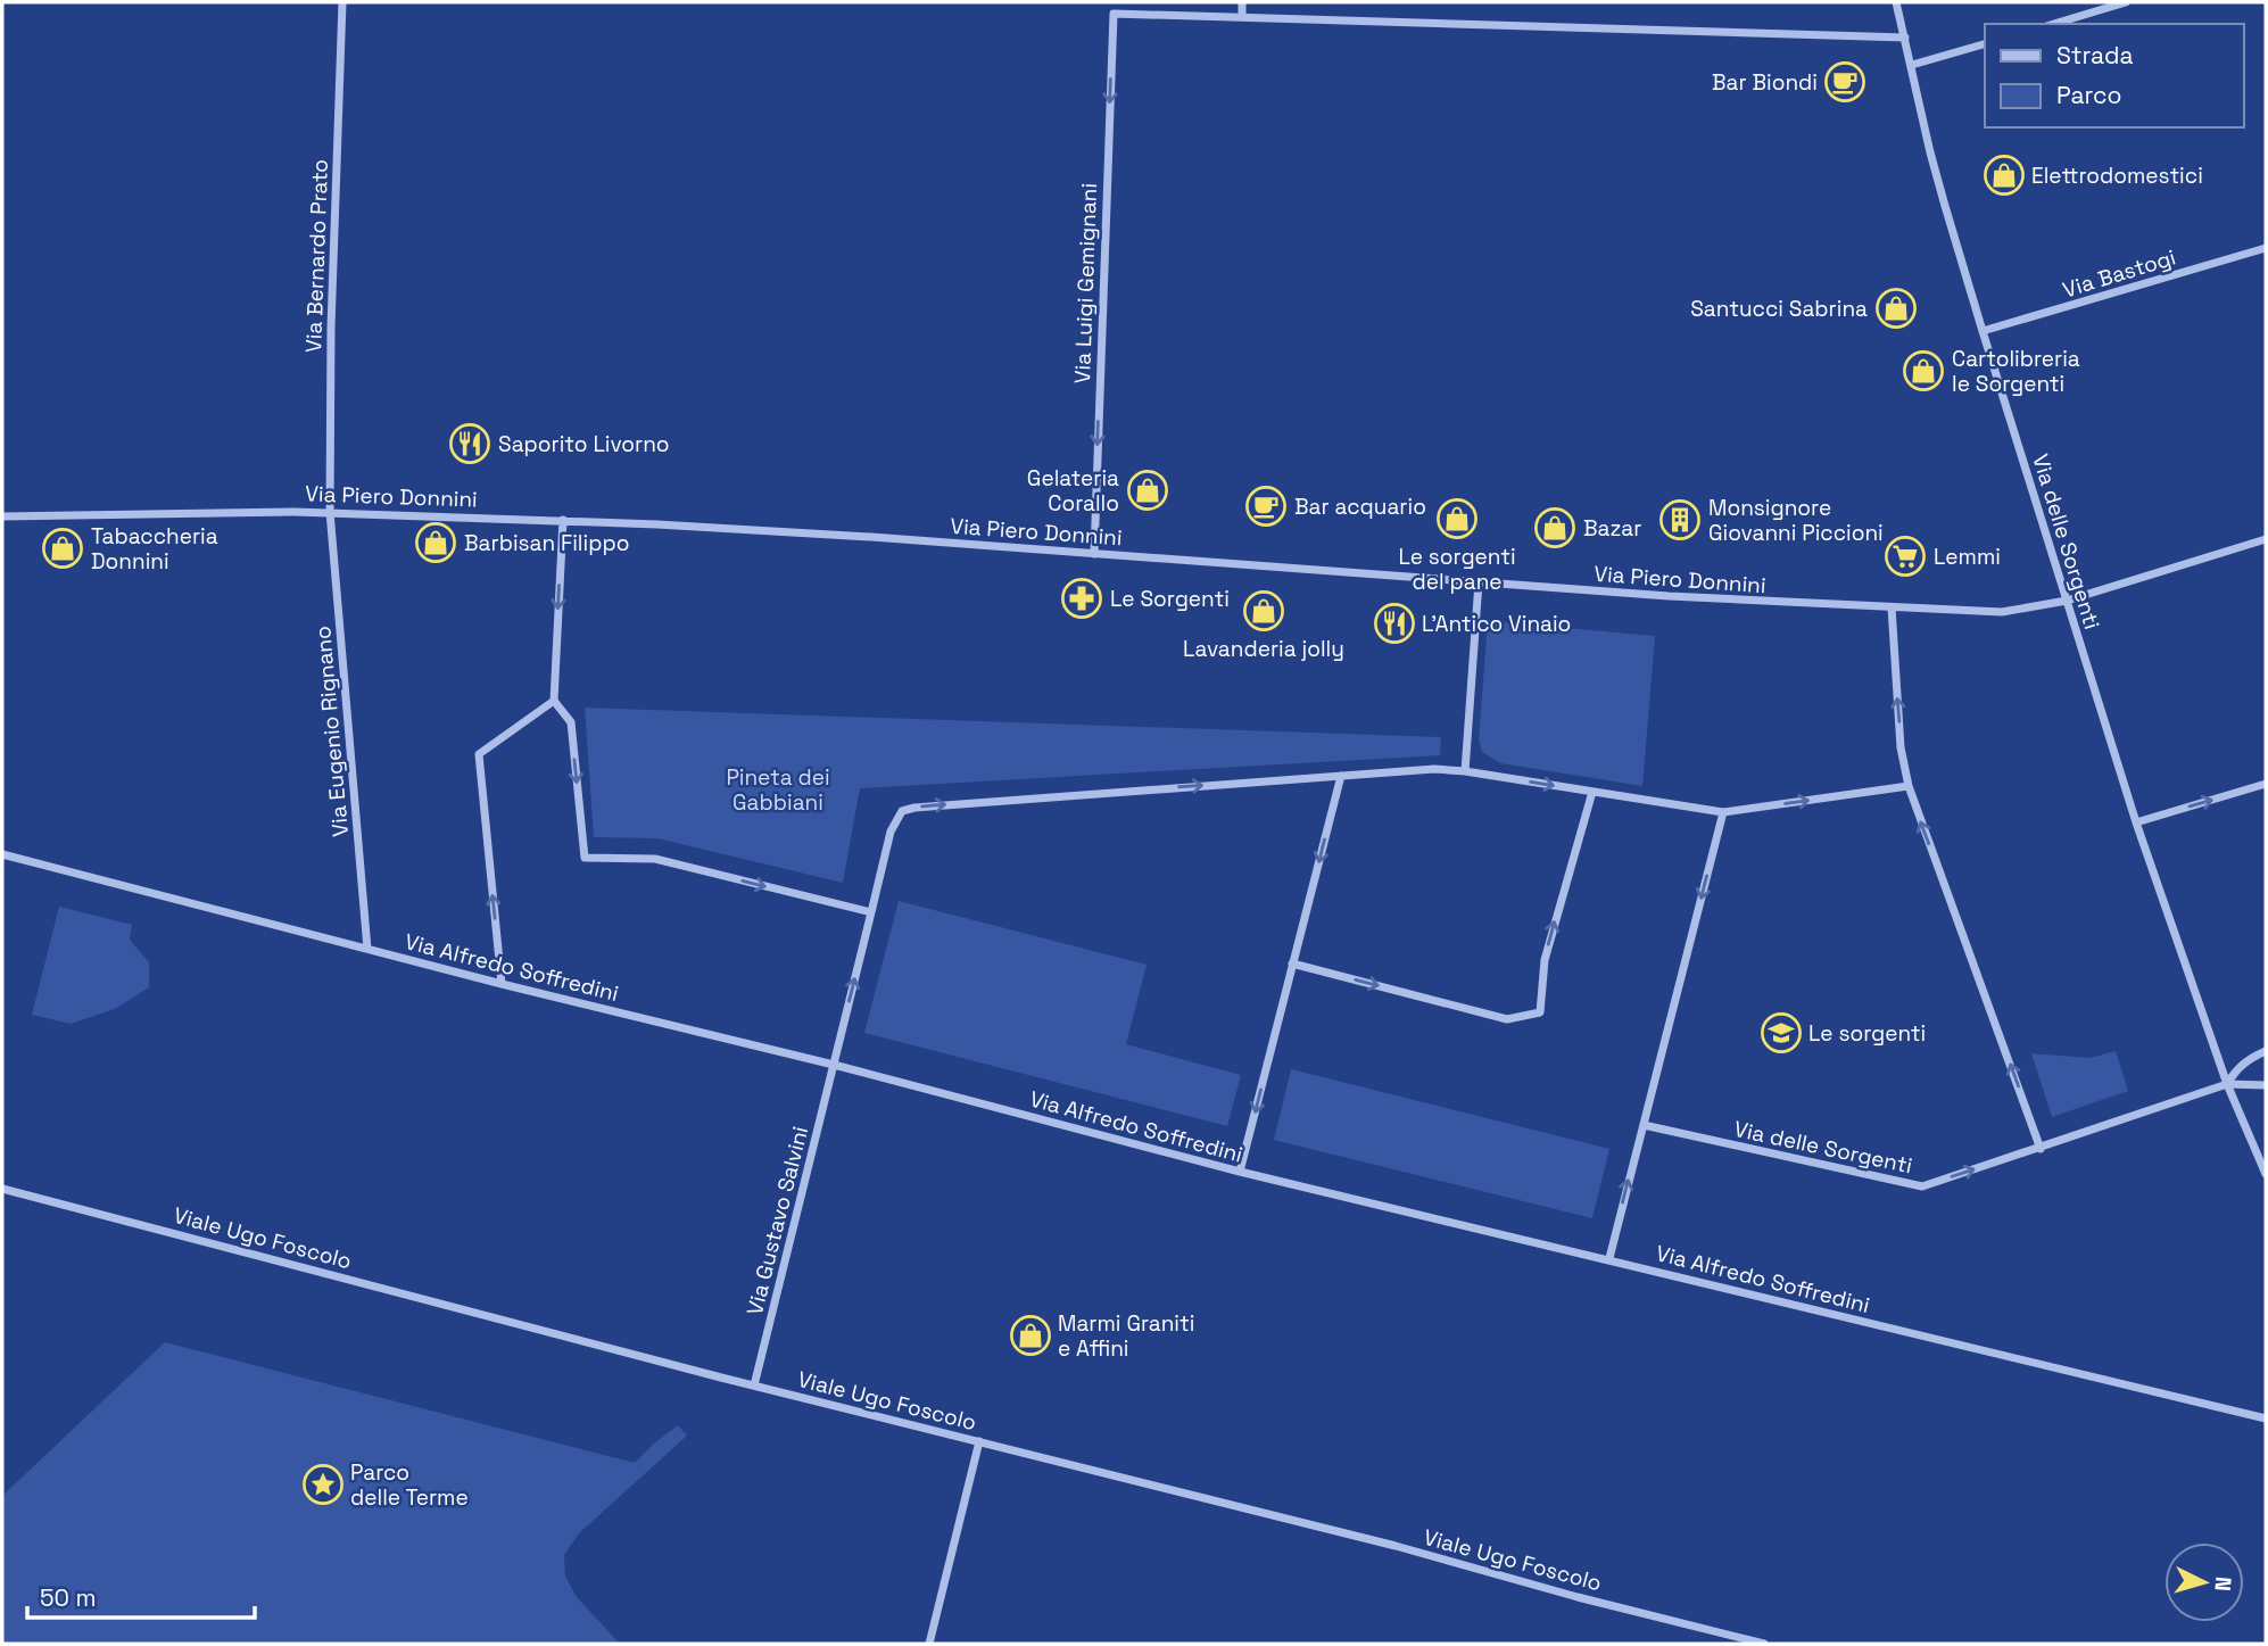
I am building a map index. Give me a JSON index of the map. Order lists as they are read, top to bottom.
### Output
{
  "streets": {
    "street": [
      "Via Bernardo Prato",
      "Via Bastogi",
      "Via Luigi Gemignani",
      "Via Piero Donnini",
      "Via delle Sorgenti",
      "Via Eugenio Rignano",
      "Via Alfredo Soffredini",
      "Via Gustavo Salvini",
      "Viale Ugo Foscolo"
    ]
  },
  "crossings": [
    ["Via Bernardo Prato", "Via Piero Donnini"],
    ["Via Bernardo Prato", "Via Eugenio Rignano"],
    ["Via Bastogi", "Via delle Sorgenti"],
    ["Via Luigi Gemignani", "Via Piero Donnini"],
    ["Via Piero Donnini", "Via delle Sorgenti"],
    ["Via Piero Donnini", "Via Eugenio Rignano"],
    ["Via Eugenio Rignano", "Via Alfredo Soffredini"],
    ["Via Alfredo Soffredini", "Via Gustavo Salvini"],
    ["Via Gustavo Salvini", "Viale Ugo Foscolo"]
  ],
  "one_way": ["Via Luigi Gemignani"],
  "parks": ["Pineta dei Gabbiani"],
  "places": {
    "cafe": ["Bar Biondi", "Bar acquario"],
    "shop": [
      "Elettrodomestici",
      "Santucci Sabrina",
      "Cartolibreria le Sorgenti",
      "Gelateria Corallo",
      "Le sorgenti del pane",
      "Bazar",
      "Barbisan Filippo",
      "Tabaccheria Donnini",
      "Lavanderia jolly",
      "Marmi Graniti e Affini"
    ],
    "restaurant": ["Saporito Livorno", "L'Antico Vinaio"],
    "building": ["Monsignore Giovanni Piccioni"],
    "supermarket": ["Lemmi"],
    "pharmacy": ["Le Sorgenti"],
    "school or university": ["Le sorgenti"],
    "place": ["Parco delle Terme"]
  },
  "legend": ["Strada", "Parco"],
  "scale_bar": "50 m",
  "north": "right"
}
